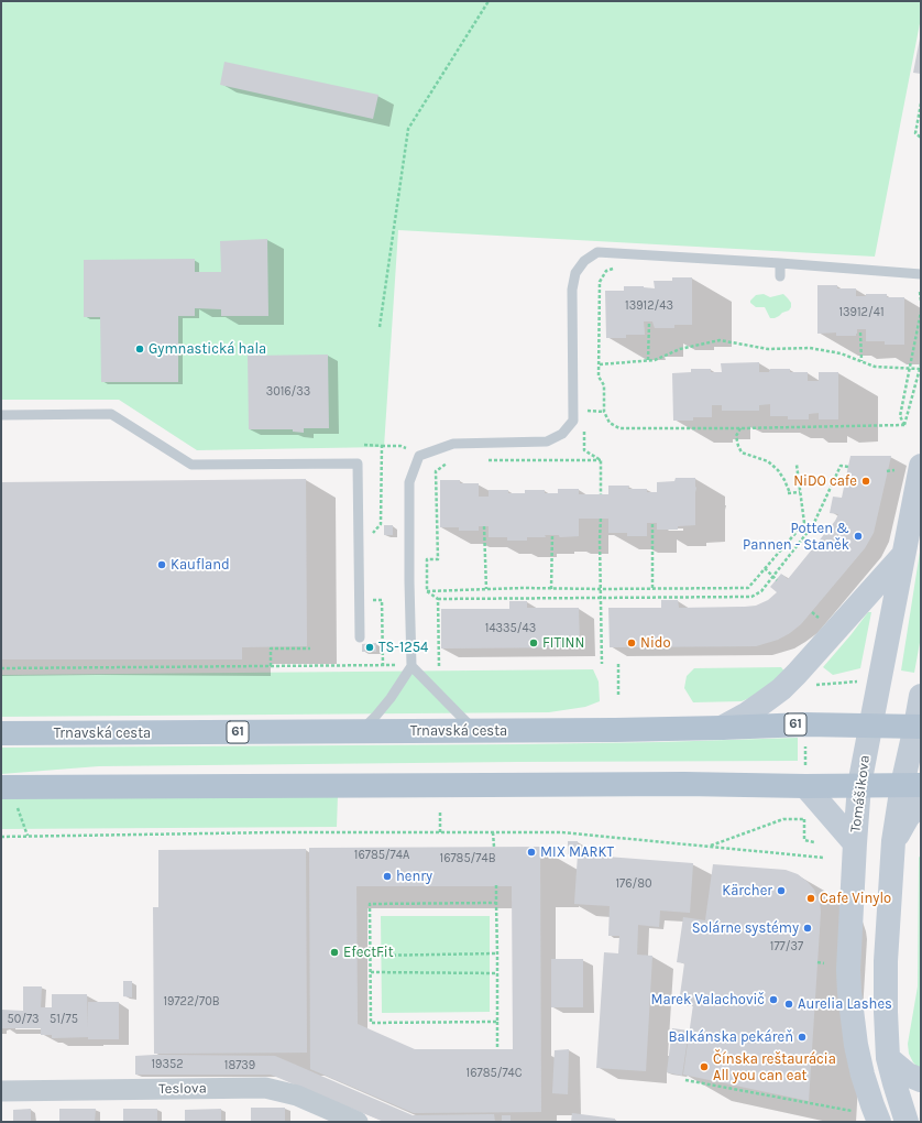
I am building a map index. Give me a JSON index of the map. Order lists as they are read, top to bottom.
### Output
{
  "streets": {
    "main road": ["61", "Trnavská cesta", "Tomášikova"],
    "street": ["Teslova"]
  },
  "crossings": [
    ["Trnavská cesta", "Tomášikova"]
  ],
  "places": [
    "Gymnastická hala",
    "NiDO cafe",
    "Potten & Pannen - Staněk",
    "Kaufland",
    "FITINN",
    "Nido",
    "TS-1254",
    "MIX MARKT",
    "henry",
    "Kärcher",
    "Cafe Vinylo",
    "Solárne systémy",
    "EfectFit",
    "Marek Valachovič",
    "Aurelia Lashes",
    "Balkánska pekáreň",
    "Čínska reštaurácia All you can eat"
  ],
  "house_numbers": [
    "13912/43",
    "13912/41",
    "3016/33",
    "14335/43",
    "16785/74A",
    "16785/74B",
    "176/80",
    "177/37",
    "19722/70B",
    "50/73",
    "51/75",
    "19352",
    "18739",
    "16785/74C"
  ]
}
